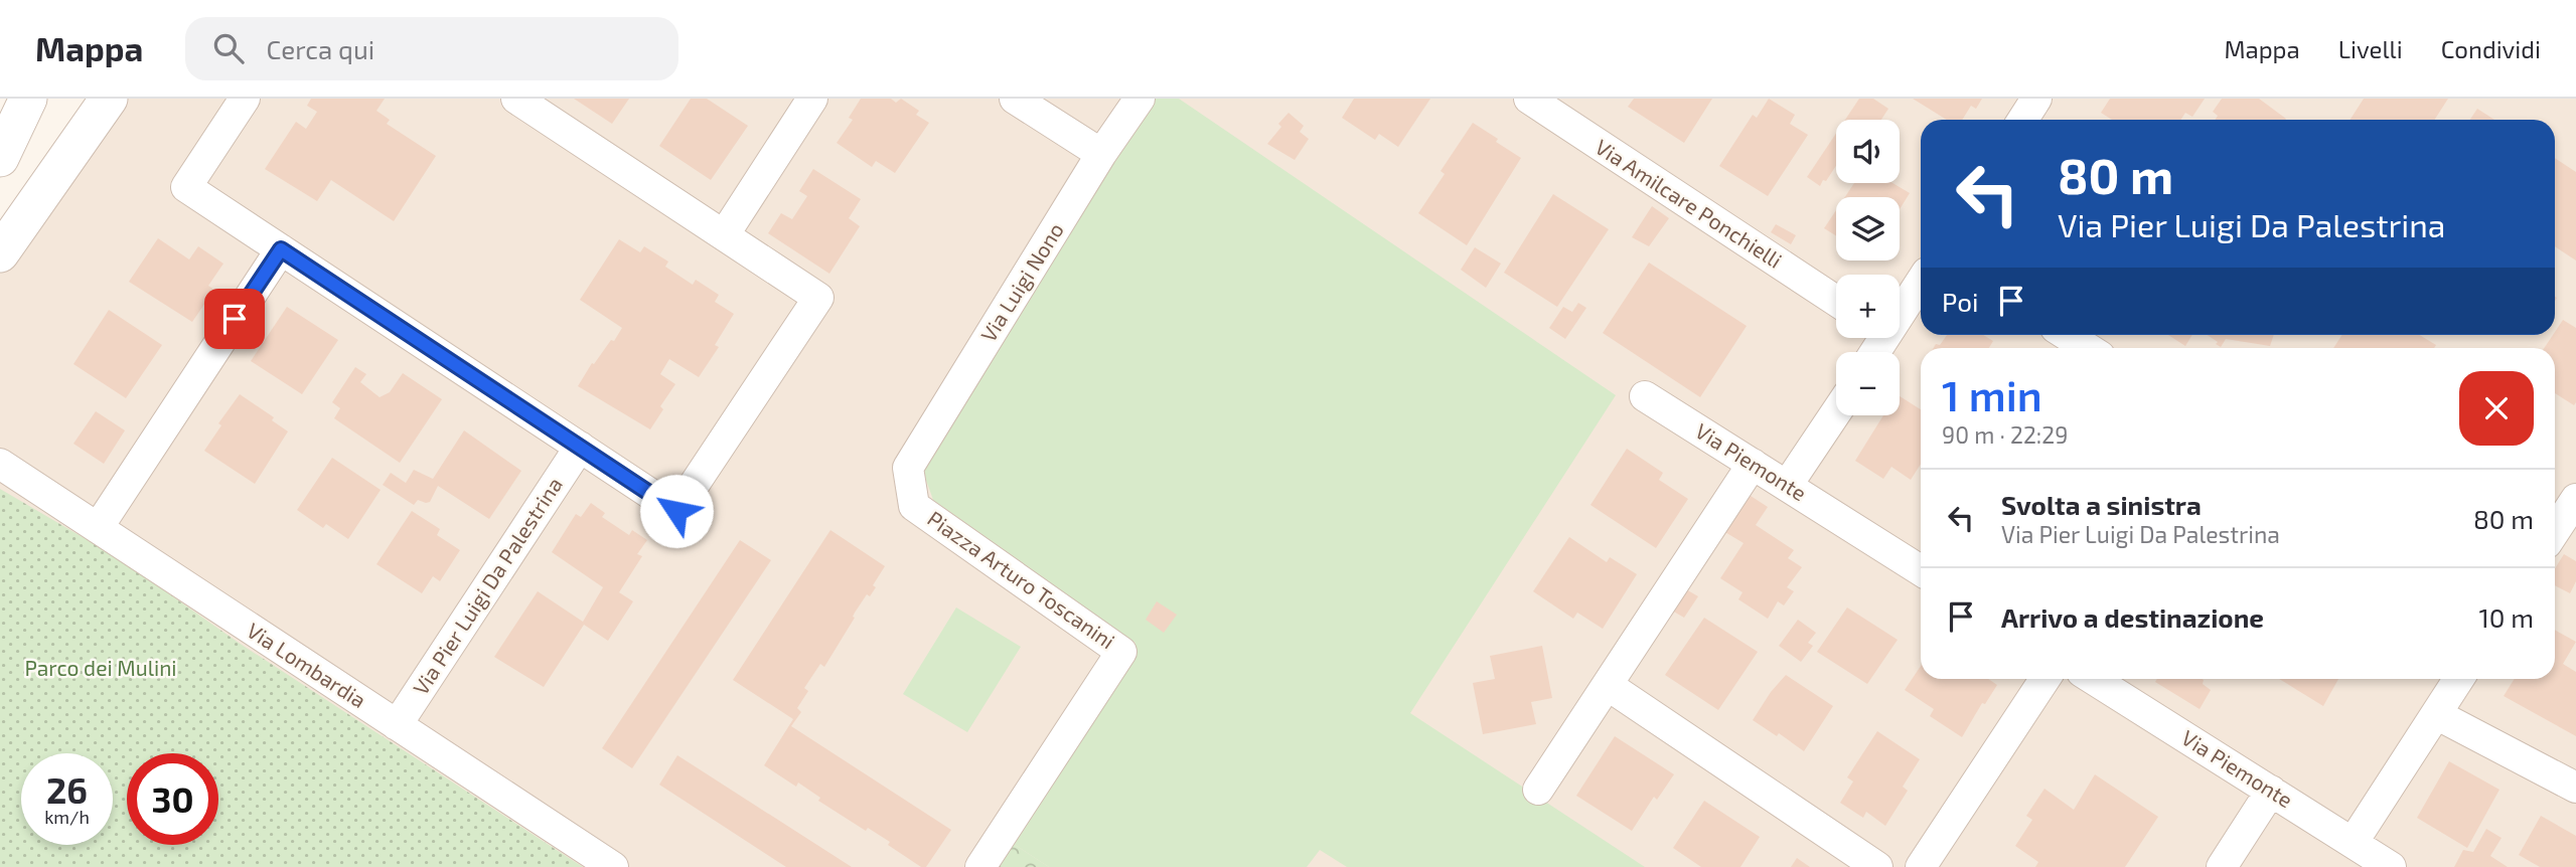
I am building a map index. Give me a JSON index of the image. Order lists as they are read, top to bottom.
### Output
{
  "streets": {
    "street": [
      "Via Amilcare Ponchielli",
      "Via Luigi Nono",
      "Via Piemonte",
      "Piazza Arturo Toscanini",
      "Via Pier Luigi Da Palestrina",
      "Via Lombardia"
    ]
  },
  "crossings": [
    ["Via Luigi Nono", "Piazza Arturo Toscanini"],
    ["Via Pier Luigi Da Palestrina", "Via Lombardia"]
  ],
  "parks": ["Parco dei Mulini"],
  "page": {
    "header": "Mappa",
    "search": "Cerca qui",
    "nav": ["Mappa", "Livelli", "Condividi"],
    "map_buttons": ["+", "−"],
    "turn": ["80 m", "Via Pier Luigi Da Palestrina"],
    "then": "Poi",
    "heading": ["1 min", "90 m · 22:29"],
    "list": [
      {
        "name": "Svolta a sinistra",
        "note": "Via Pier Luigi Da Palestrina",
        "value": "80 m"
      },
      {
        "name": "Arrivo a destinazione",
        "value": "10 m"
      }
    ],
    "speed": "26 km/h",
    "limit": "30"
  }
}
